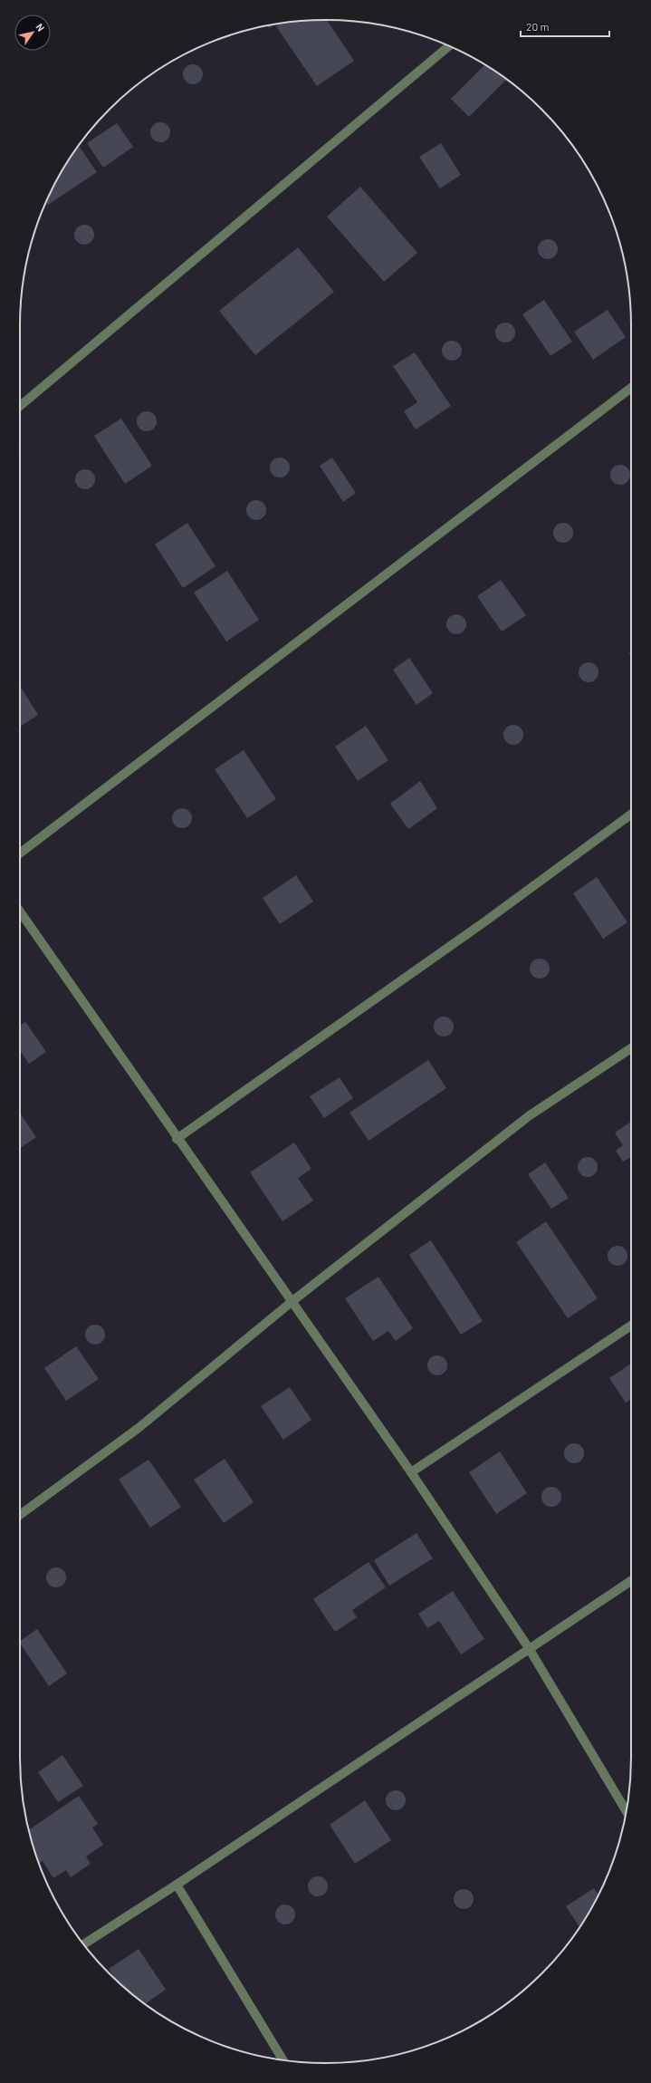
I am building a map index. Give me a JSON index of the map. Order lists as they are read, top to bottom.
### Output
{
  "scale_bar": "20 m",
  "north": "top right"
}
